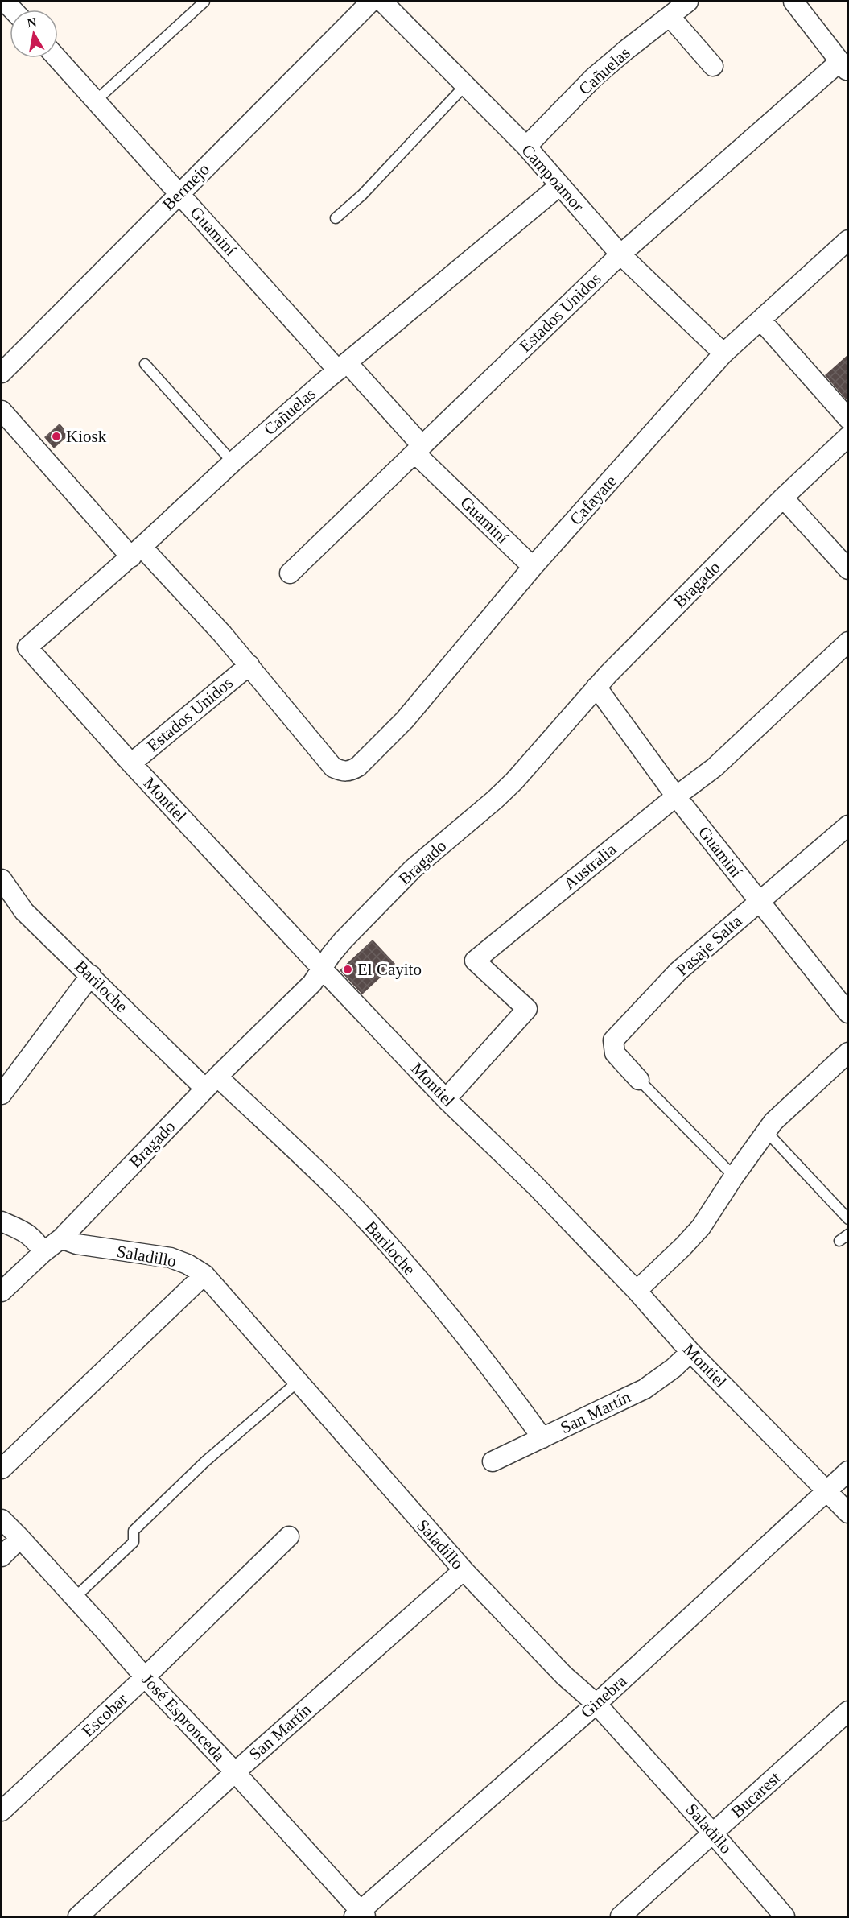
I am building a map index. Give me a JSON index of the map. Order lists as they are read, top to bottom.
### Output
{
  "streets": {
    "street": [
      "Cañuelas",
      "Campoamor",
      "Bermejo",
      "Guaminí",
      "Estados Unidos",
      "Cafayate",
      "Bragado",
      "Montiel",
      "Australia",
      "Pasaje Salta",
      "Bariloche",
      "Saladillo",
      "San Martín",
      "Ginebra",
      "Escobar",
      "José Espronceda",
      "Bucarest"
    ]
  },
  "crossings": [
    ["Cañuelas", "Campoamor"],
    ["Cañuelas", "Guaminí"],
    ["Cañuelas", "Montiel"],
    ["Campoamor", "Estados Unidos"],
    ["Campoamor", "Cafayate"],
    ["Bermejo", "Guaminí"],
    ["Guaminí", "Estados Unidos"],
    ["Guaminí", "Cafayate"],
    ["Guaminí", "Bragado"],
    ["Guaminí", "Australia"],
    ["Guaminí", "Pasaje Salta"],
    ["Estados Unidos", "Cafayate"],
    ["Estados Unidos", "Montiel"],
    ["Bragado", "Montiel"],
    ["Bragado", "Bariloche"],
    ["Bragado", "Saladillo"],
    ["Montiel", "Australia"],
    ["Montiel", "San Martín"],
    ["Montiel", "Ginebra"],
    ["Bariloche", "San Martín"],
    ["Saladillo", "San Martín"],
    ["Saladillo", "Ginebra"],
    ["Saladillo", "Bucarest"],
    ["San Martín", "José Espronceda"],
    ["Ginebra", "José Espronceda"],
    ["Escobar", "José Espronceda"]
  ],
  "places": ["Kiosk", "El Cayito"],
  "north": "top"
}
